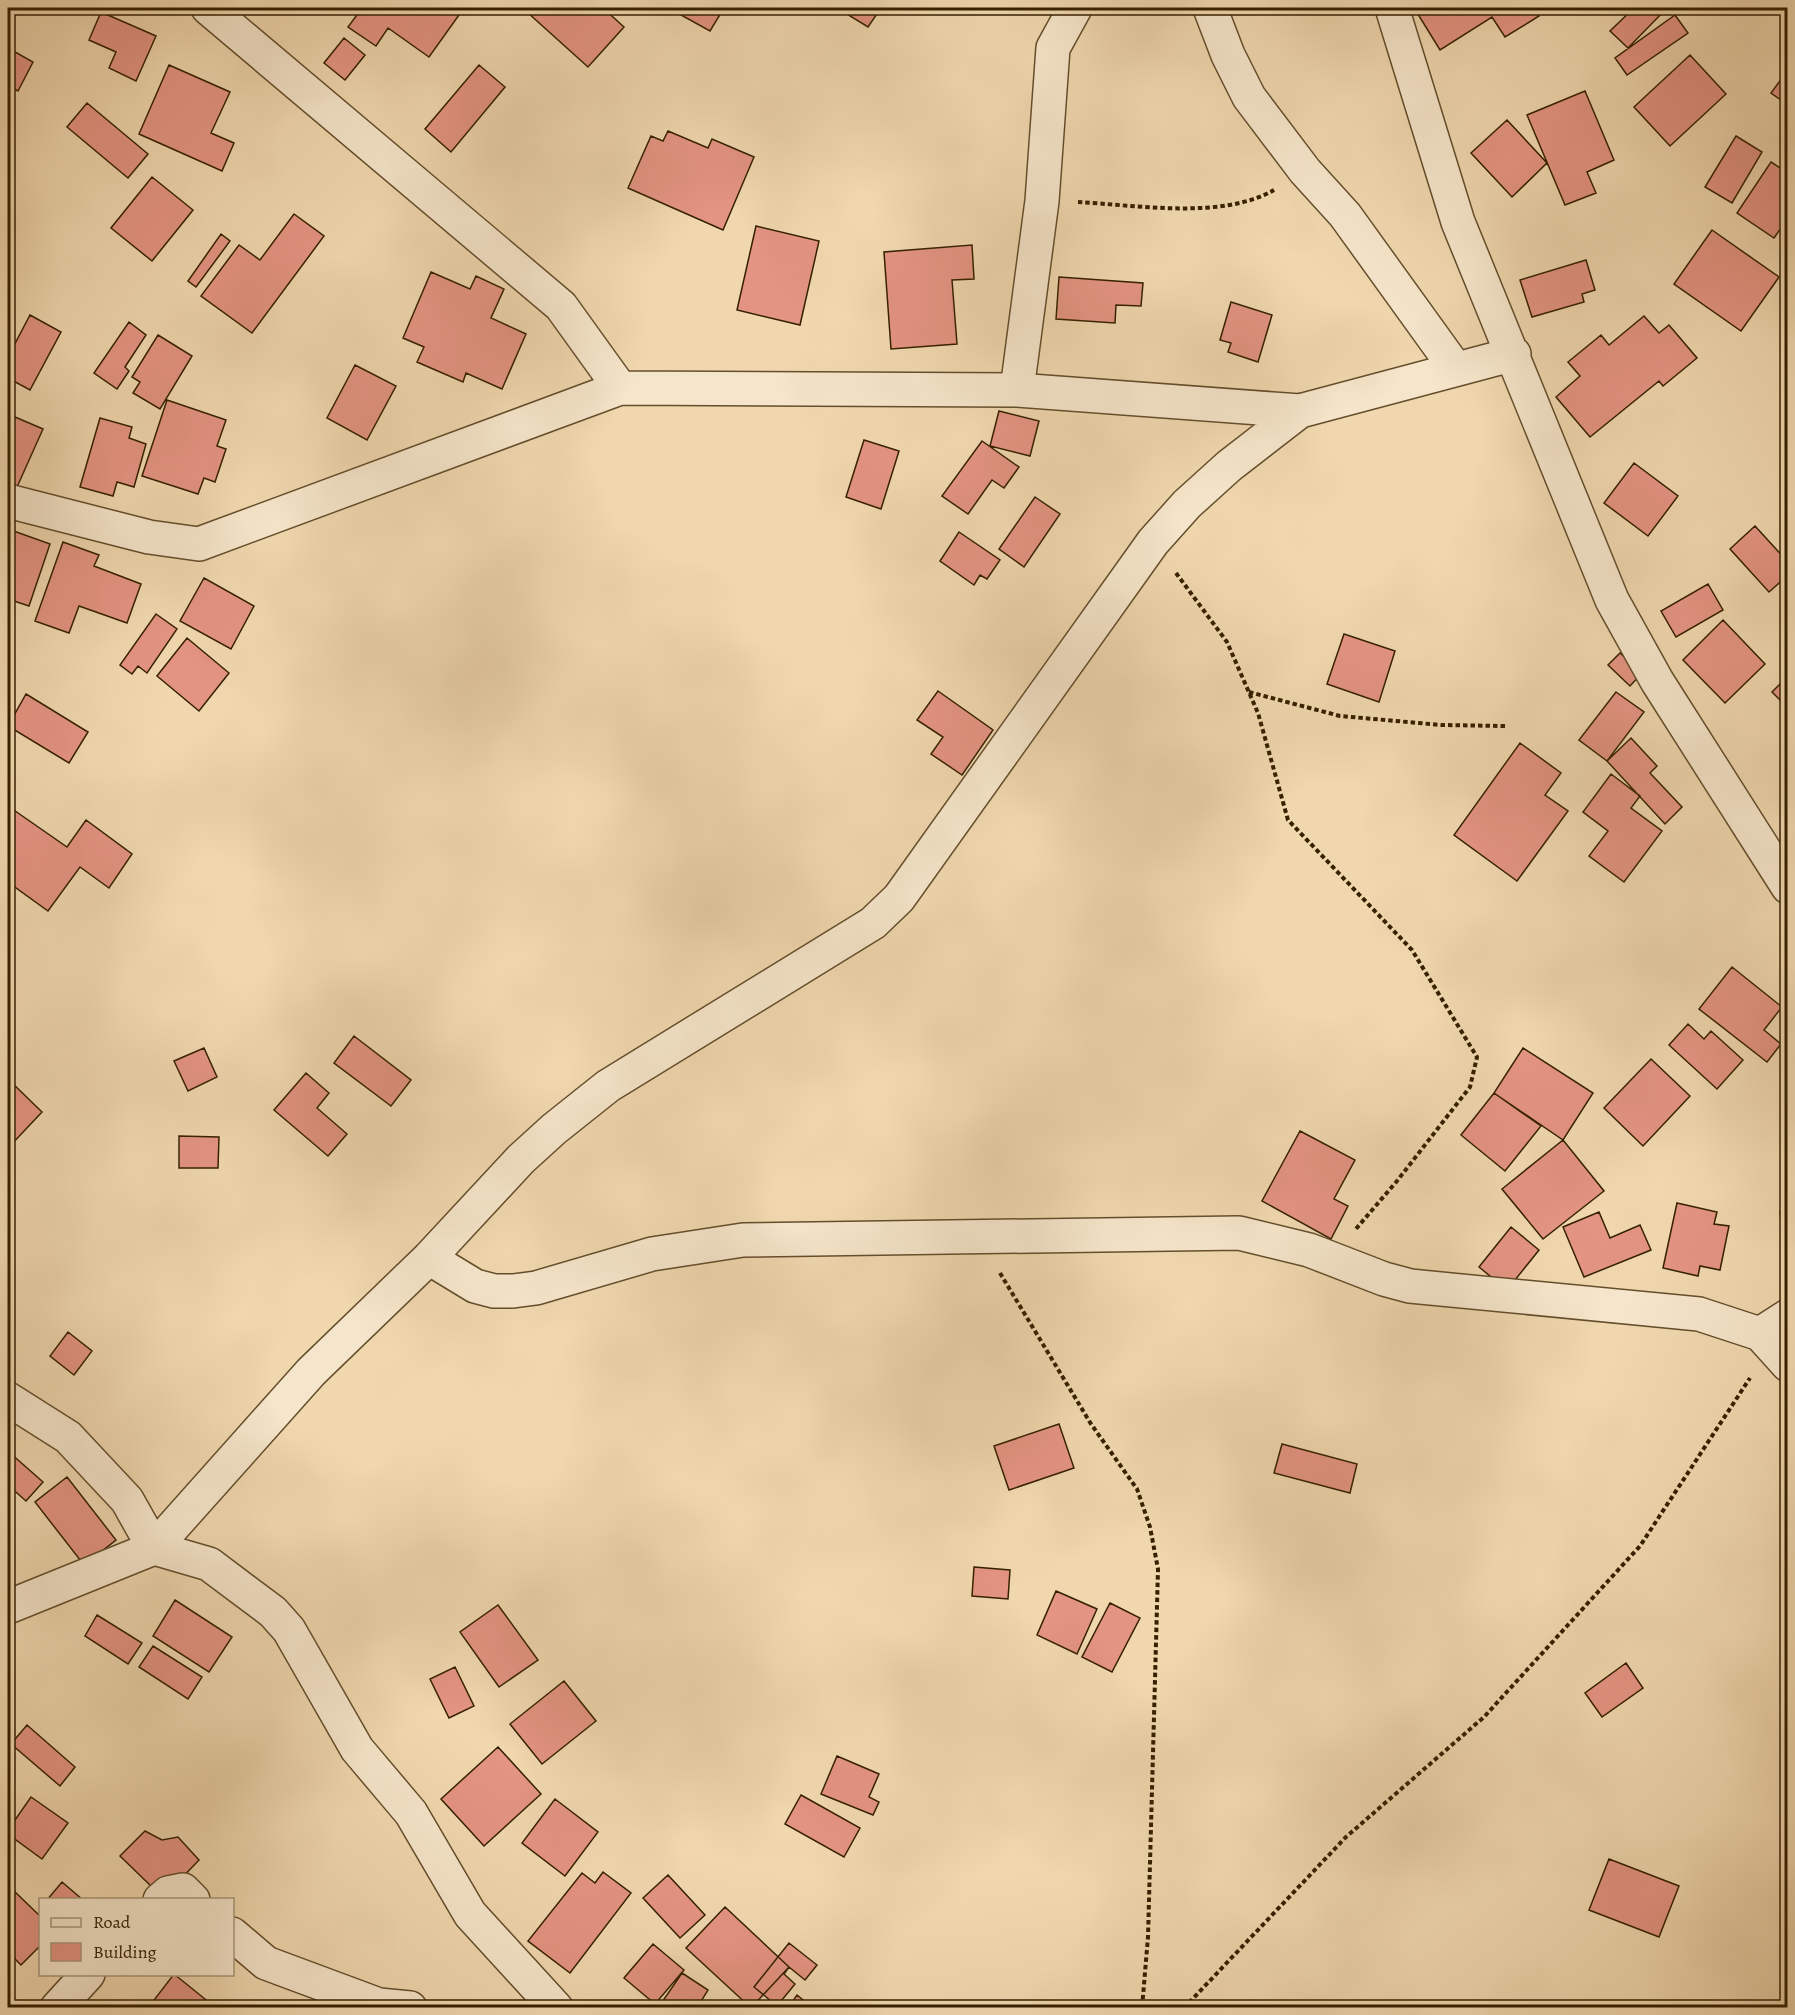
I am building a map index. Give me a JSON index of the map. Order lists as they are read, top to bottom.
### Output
{
  "legend": ["Road", "Building"]
}
